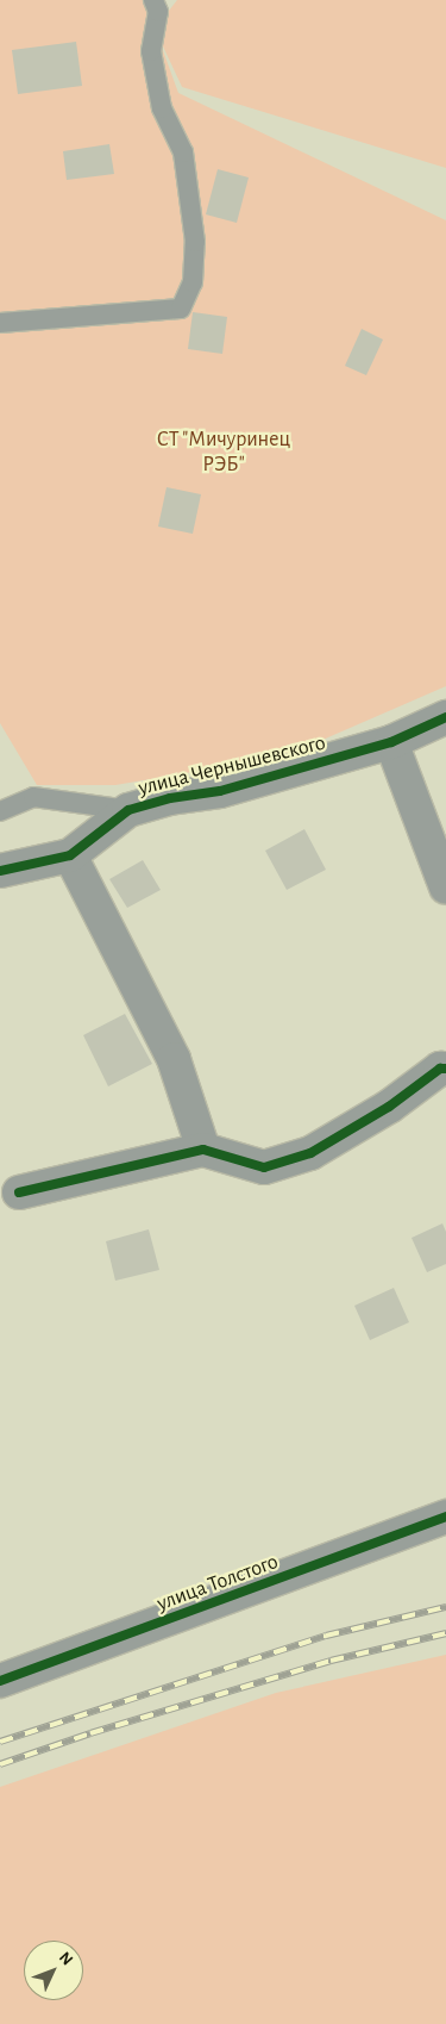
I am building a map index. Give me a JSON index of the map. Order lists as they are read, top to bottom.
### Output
{
  "streets": {
    "street": ["улица Чернышевского", "улица Толстого"]
  },
  "parks": ["СТ \"Мичуринец РЭБ\""],
  "north": "top right"
}
